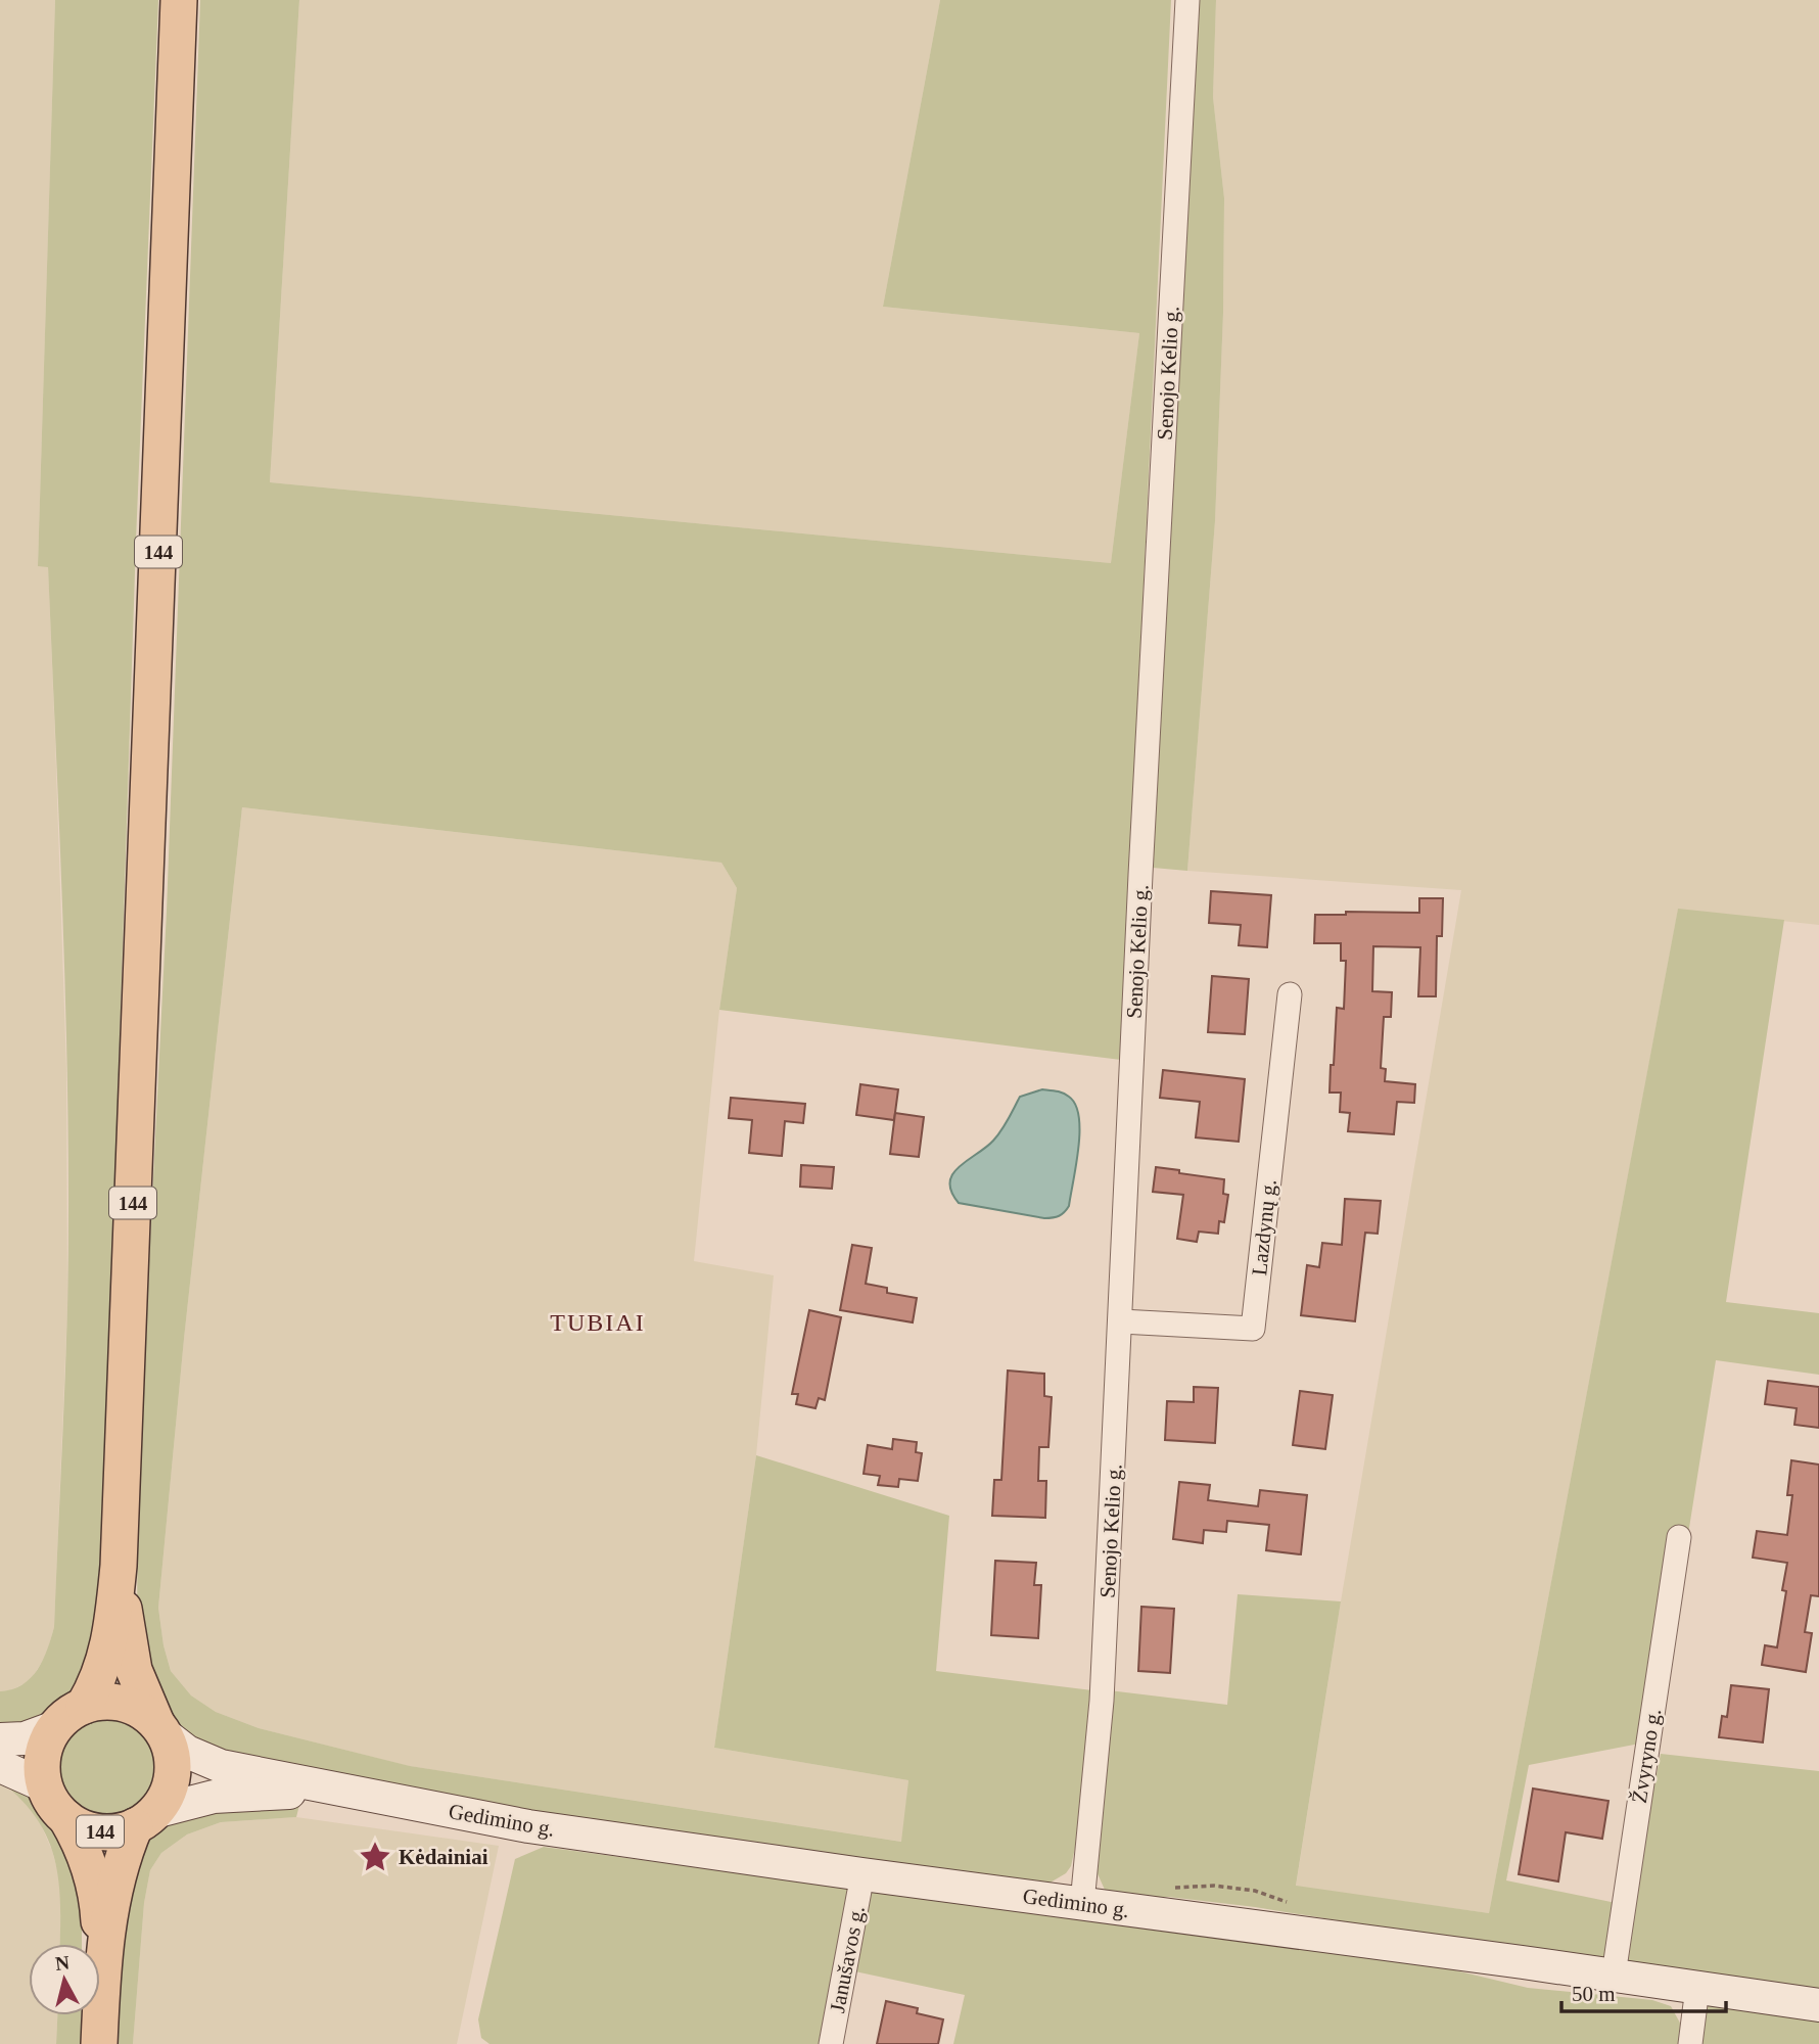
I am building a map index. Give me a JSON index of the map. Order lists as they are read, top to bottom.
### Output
{
  "streets": {
    "main road": ["144", "Gedimino g."],
    "street": [
      "Senojo Kelio g.",
      "Lazdynų g.",
      "Žvyryno g.",
      "Janušavos g."
    ]
  },
  "crossings": [
    ["Senojo Kelio g.", "Lazdynų g."],
    ["Senojo Kelio g.", "Gedimino g."],
    ["Žvyryno g.", "Gedimino g."],
    ["Gedimino g.", "Janušavos g."]
  ],
  "districts": ["TUBIAI"],
  "places": {
    "place": ["Kėdainiai"]
  },
  "scale_bar": "50 m",
  "north": "top"
}
